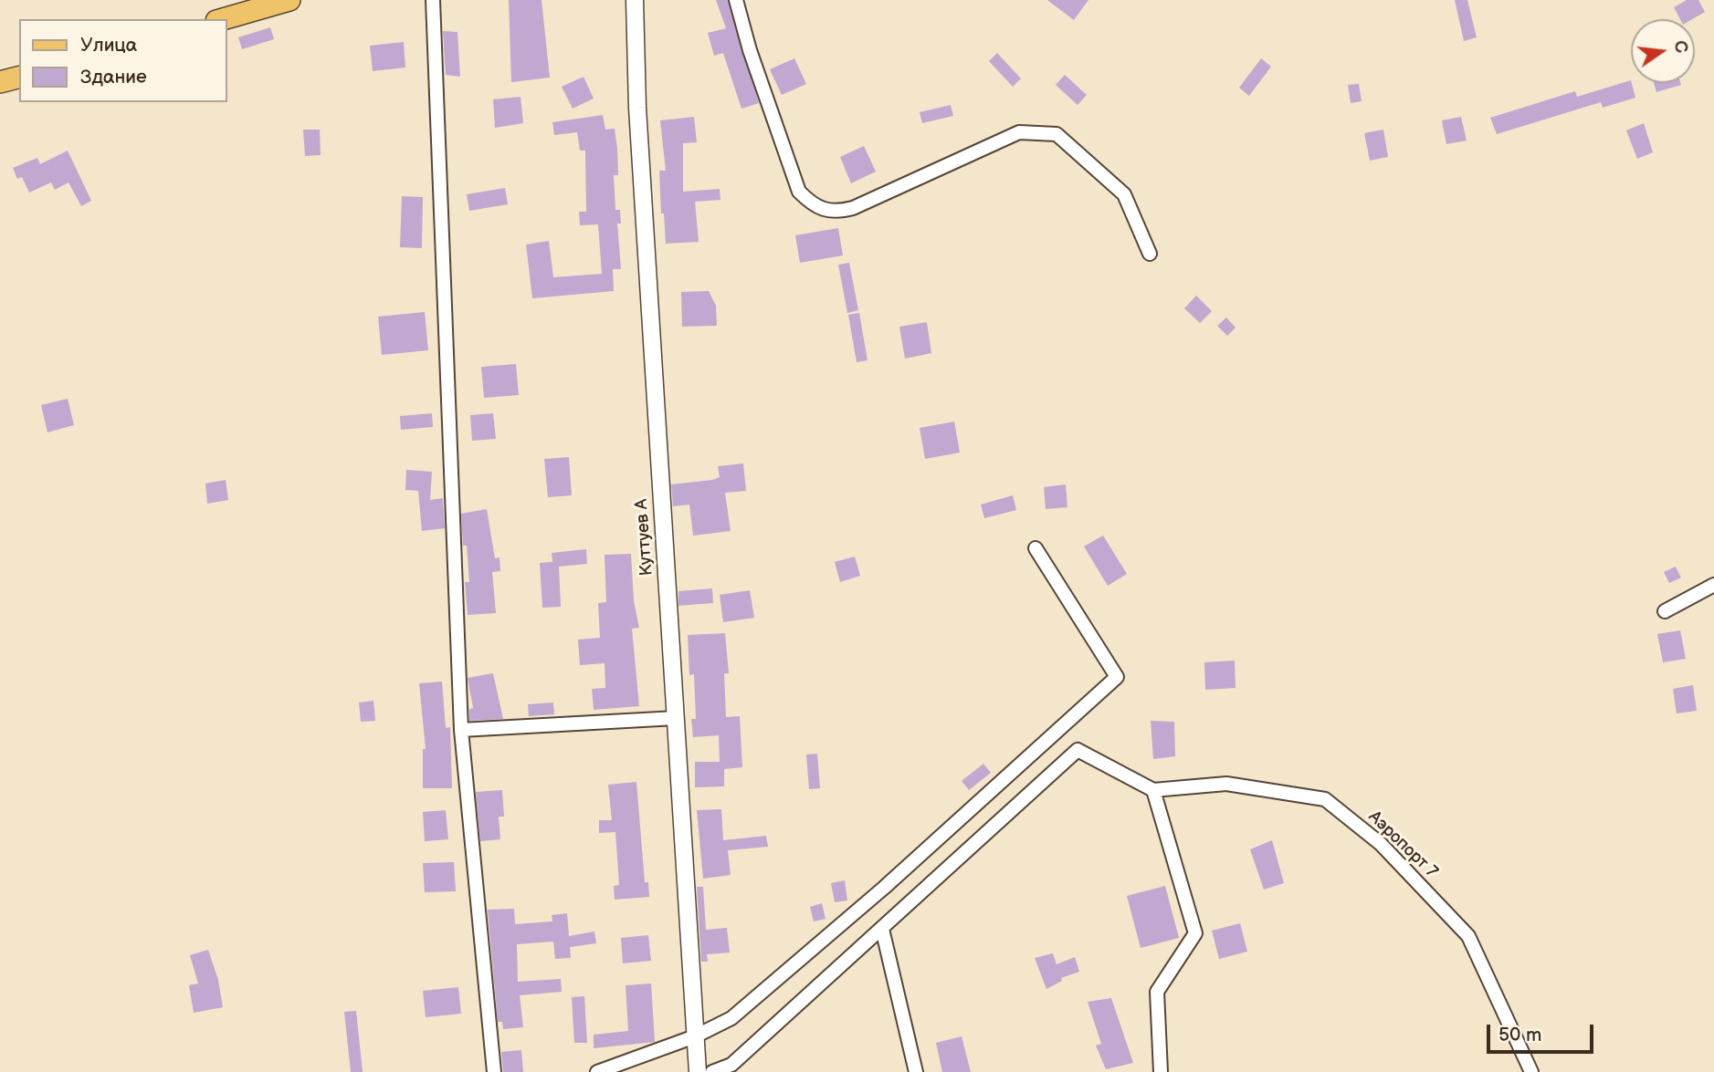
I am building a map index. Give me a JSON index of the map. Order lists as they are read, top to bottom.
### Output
{
  "streets": {
    "street": ["Куттуев А", "Аэропорт 7"]
  },
  "legend": ["Улица", "Здание"],
  "scale_bar": "50 m",
  "north": "right"
}
